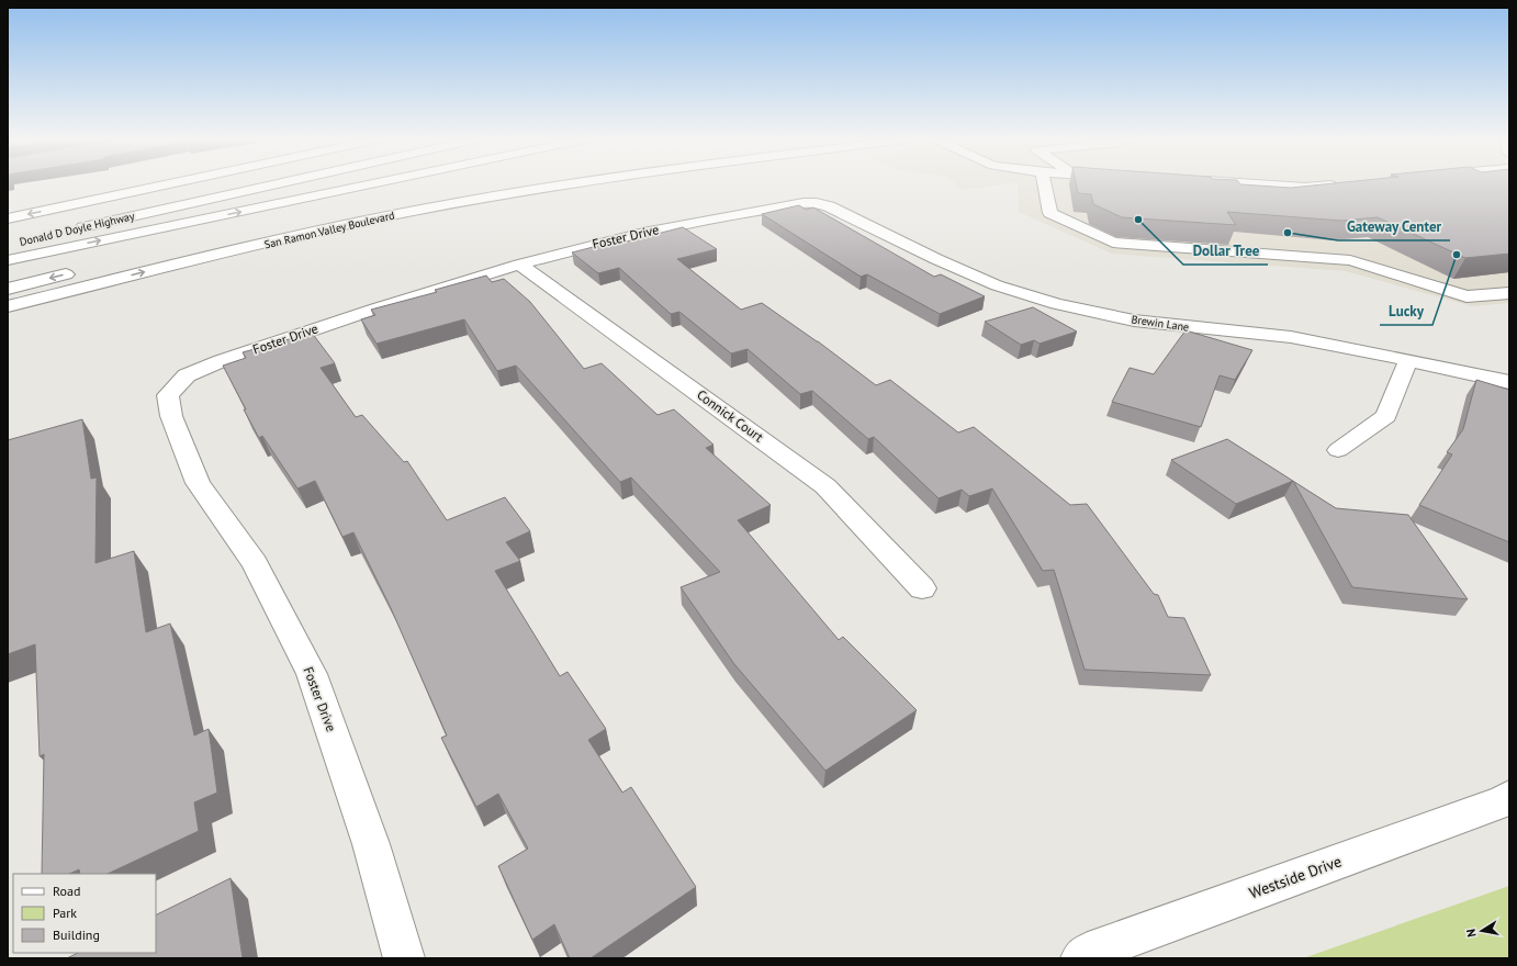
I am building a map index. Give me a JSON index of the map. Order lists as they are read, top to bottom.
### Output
{
  "streets": {
    "main road": [
      "Donald D Doyle Highway",
      "San Ramon Valley Boulevard",
      "Foster Drive",
      "Brewin Lane",
      "Connick Court",
      "Westside Drive"
    ]
  },
  "crossings": [
    ["Foster Drive", "Brewin Lane"],
    ["Foster Drive", "Connick Court"]
  ],
  "places": ["Dollar Tree", "Gateway Center", "Lucky"],
  "legend": ["Road", "Park", "Building"],
  "north": "left"
}
